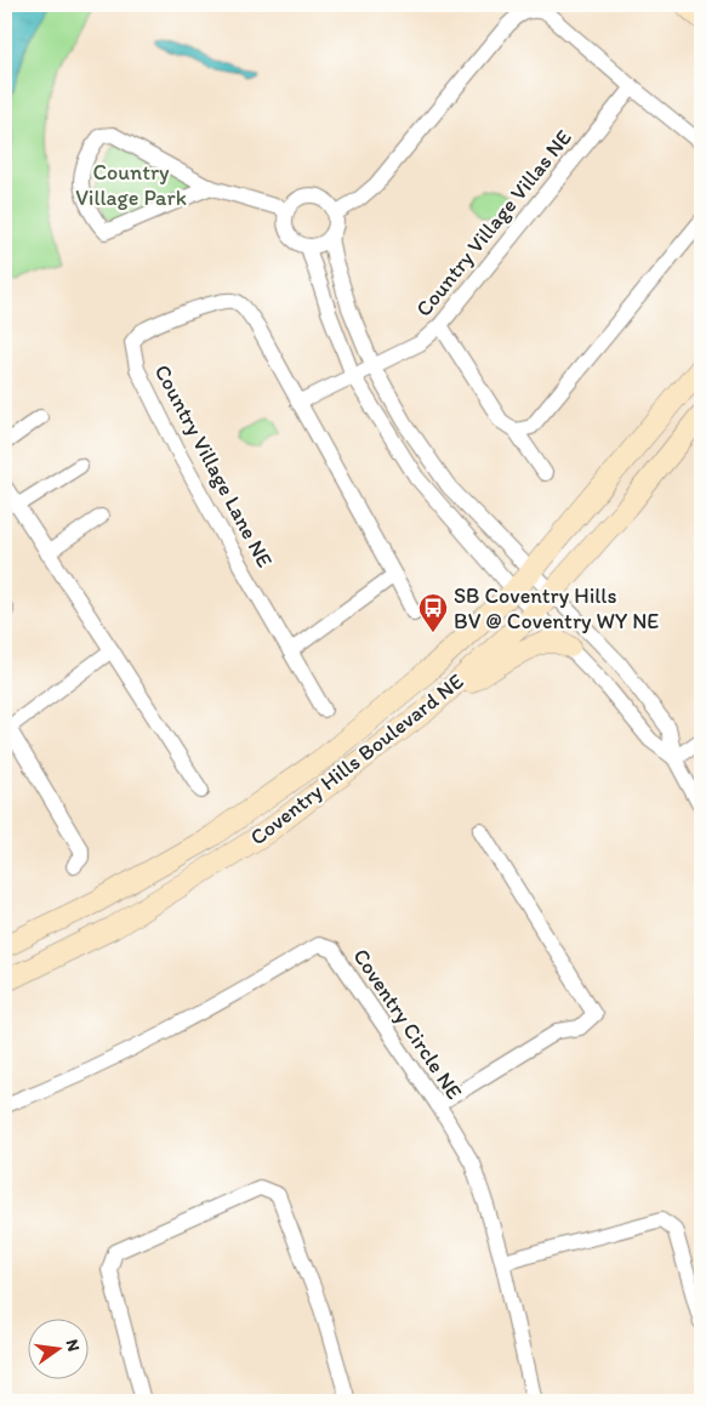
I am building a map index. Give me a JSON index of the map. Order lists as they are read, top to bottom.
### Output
{
  "streets": {
    "street": [
      "Country Village Villas NE",
      "Country Village Lane NE",
      "Coventry Hills Boulevard NE",
      "Coventry Circle NE"
    ]
  },
  "parks": ["Country Village Park"],
  "places": {
    "bus stop": ["SB Coventry Hills BV @ Coventry WY NE"]
  },
  "north": "right"
}
